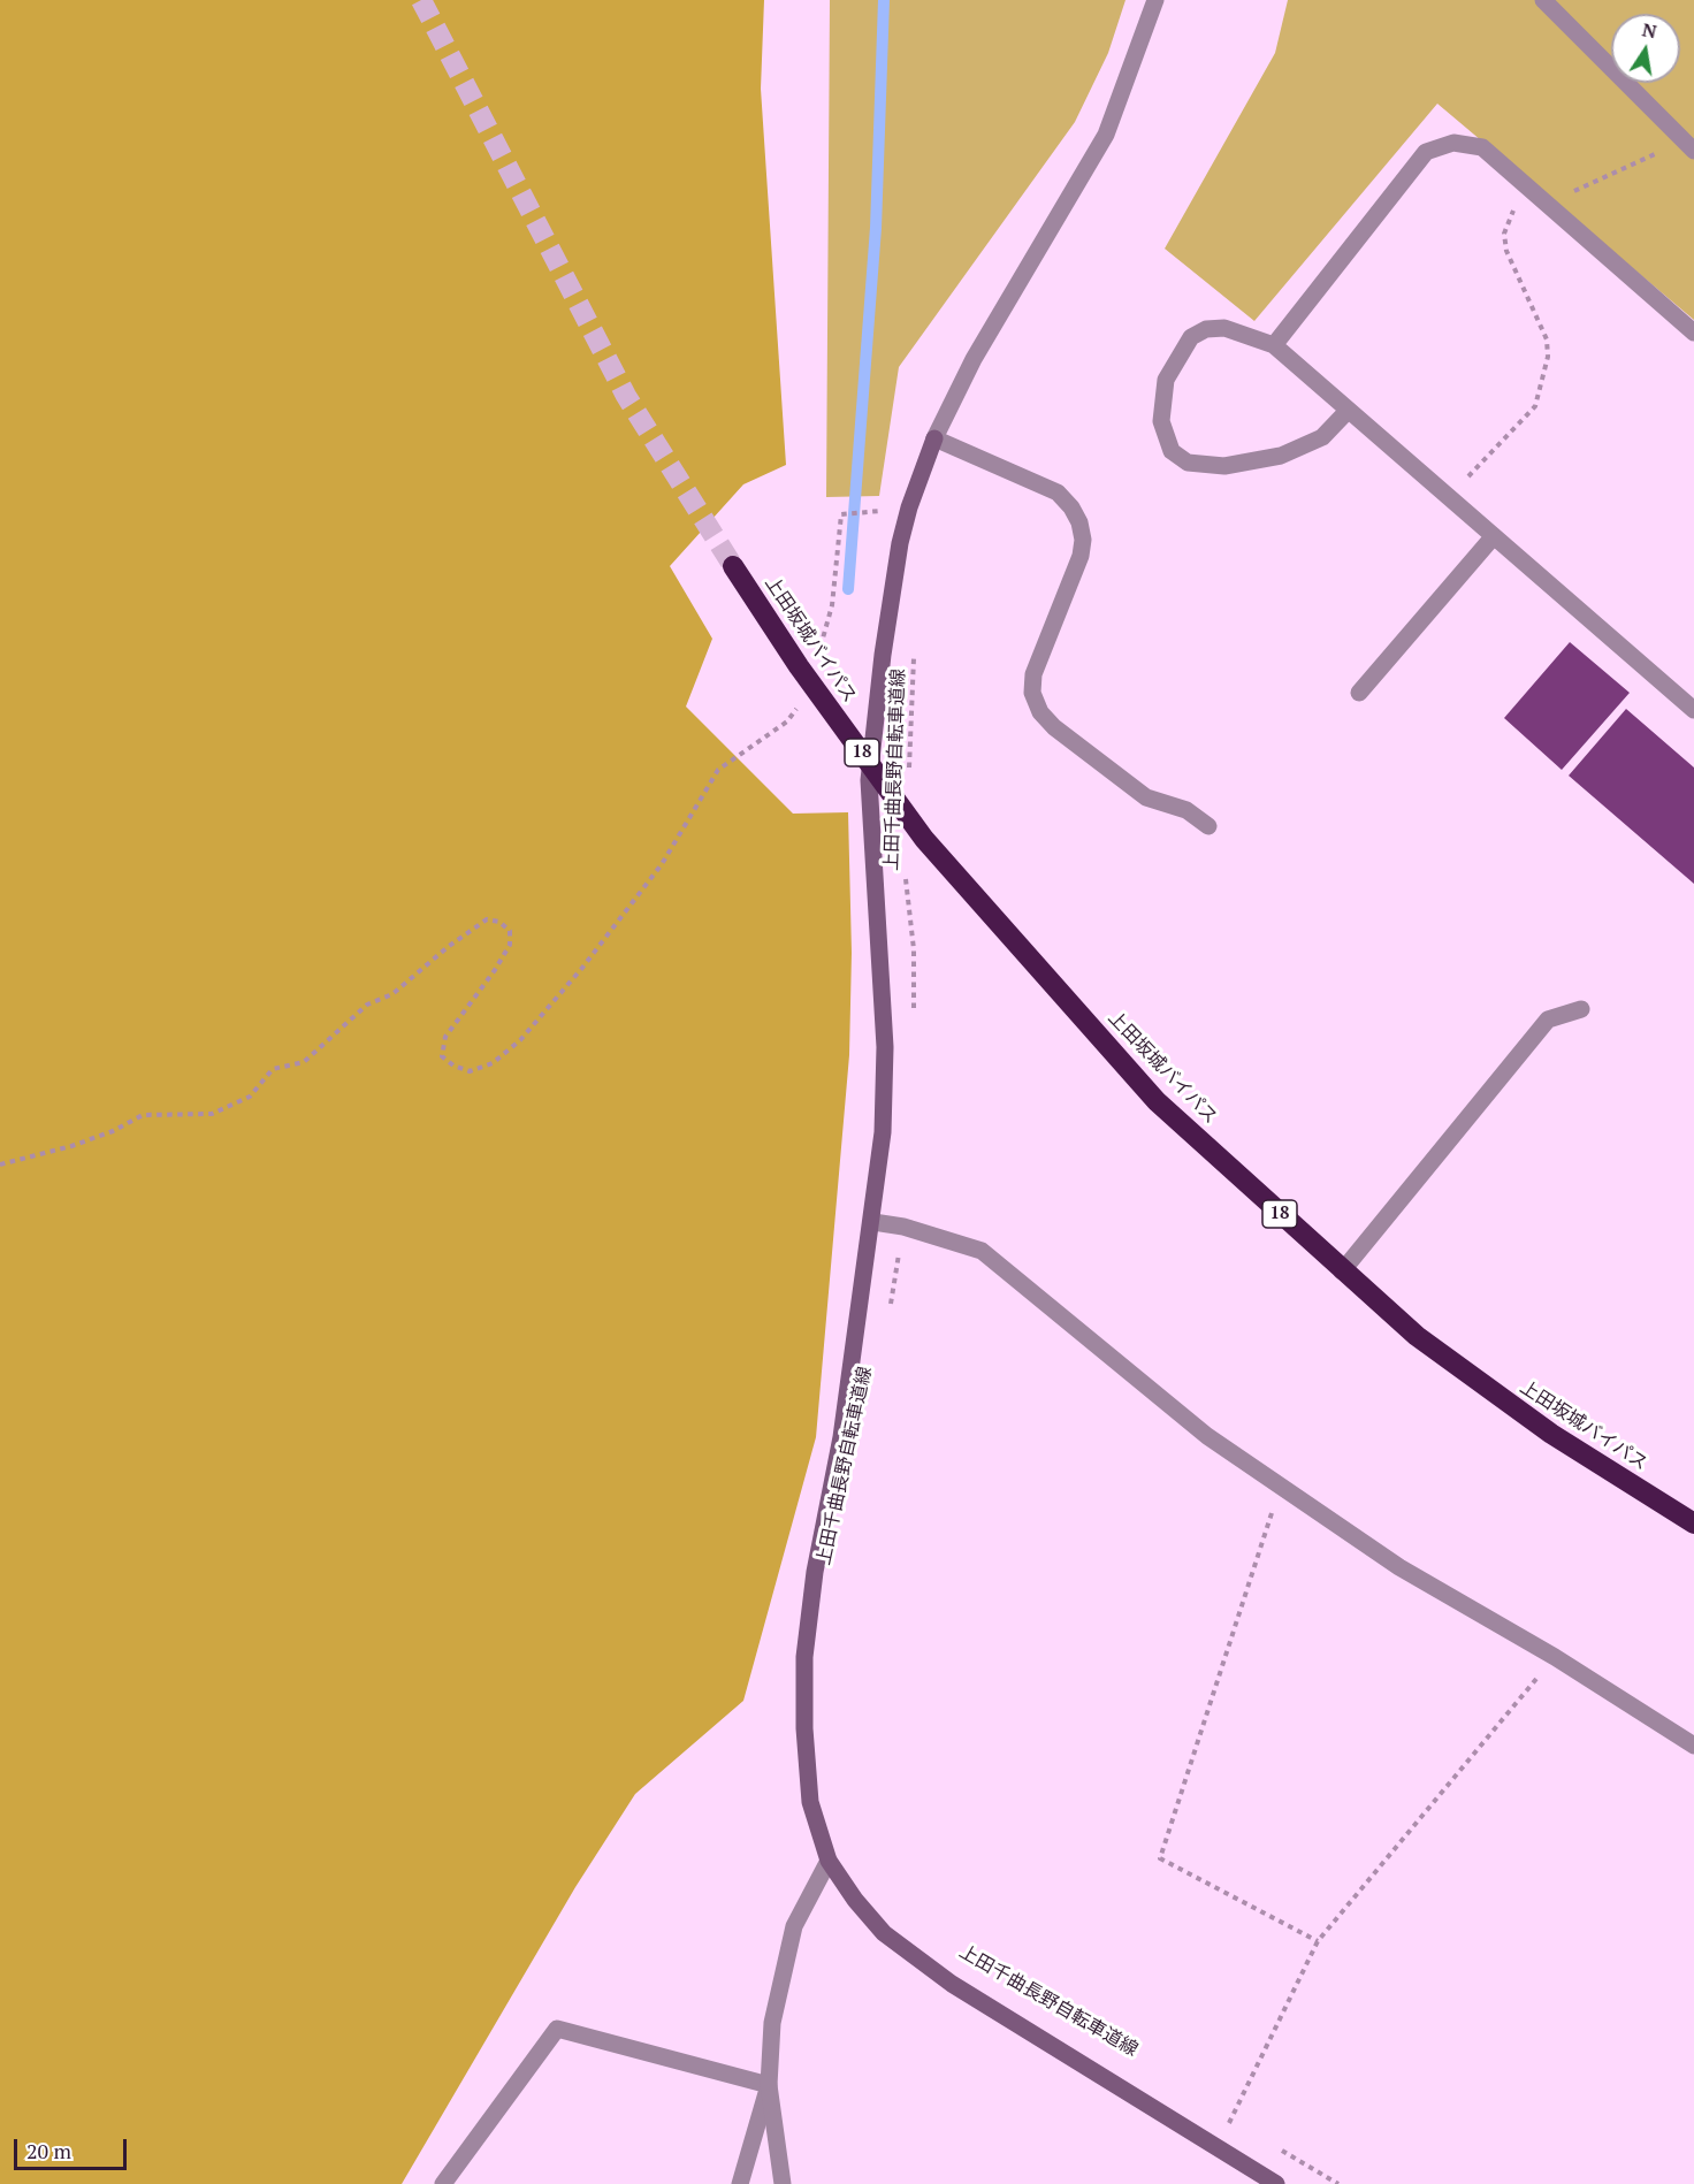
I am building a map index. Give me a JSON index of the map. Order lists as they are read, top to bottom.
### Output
{
  "streets": {
    "highway": ["上田坂城バイパス", "18"],
    "path": ["上田千曲長野自転車道線"]
  },
  "scale_bar": "20 m",
  "north": "top"
}
